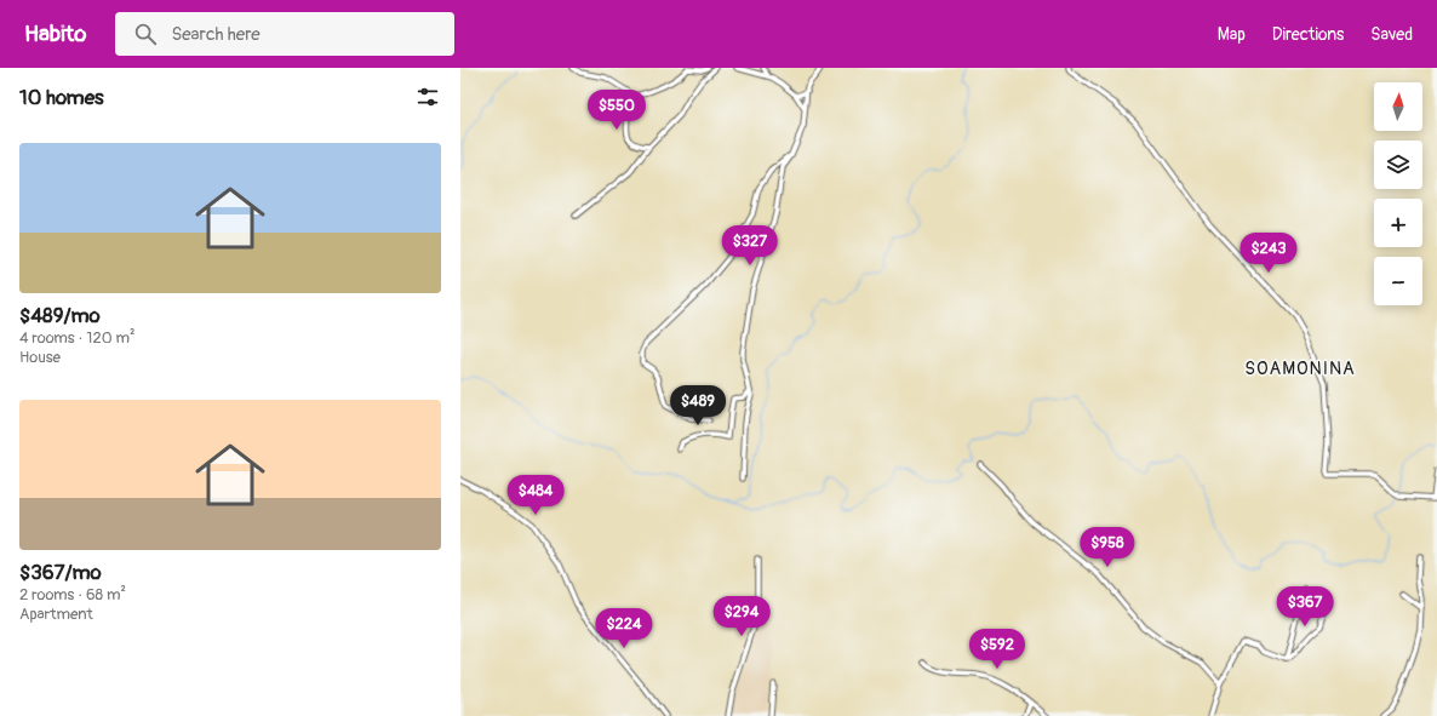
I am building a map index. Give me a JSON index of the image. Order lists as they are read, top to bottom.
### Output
{
  "districts": ["SOAMONINA"],
  "north": "top",
  "page": {
    "header": "Habito",
    "search": "Search here",
    "nav": ["Map", "Directions", "Saved"],
    "heading": "10 homes",
    "map_buttons": ["+", "−"],
    "price": [
      "$550",
      "$327",
      "$243",
      "$489",
      "$484",
      "$958",
      "$367",
      "$294",
      "$224",
      "$592"
    ],
    "list": [
      {
        "name": "$489/mo",
        "note": "4 rooms · 120 m² · House"
      },
      {
        "name": "$367/mo",
        "note": "2 rooms · 68 m² · Apartment"
      }
    ]
  }
}
